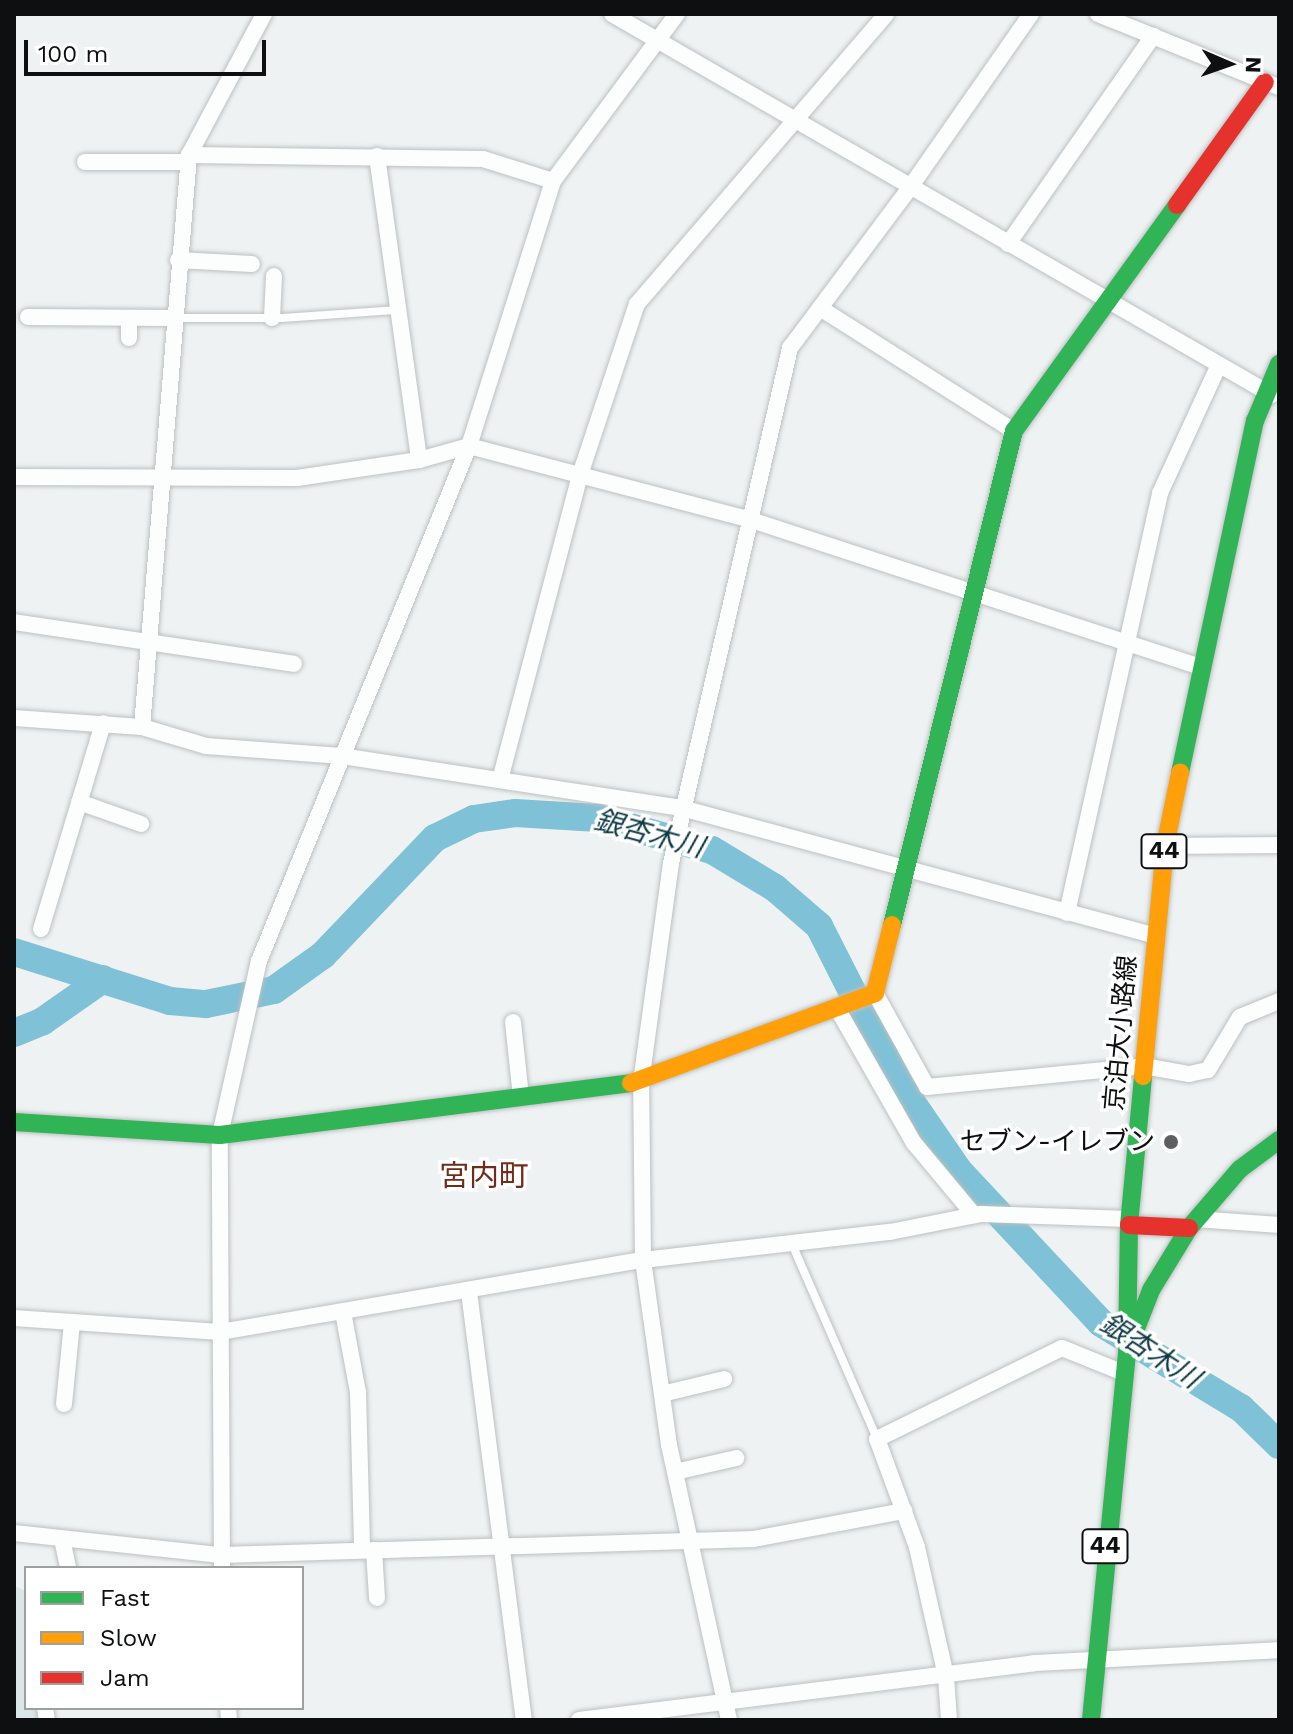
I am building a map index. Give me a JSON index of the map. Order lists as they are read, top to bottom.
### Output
{
  "streets": {
    "street": ["44", "京泊大小路線"]
  },
  "districts": ["宮内町"],
  "water": ["銀杏木川"],
  "places": ["セブン-イレブン"],
  "legend": ["Fast", "Slow", "Jam"],
  "scale_bar": "100 m",
  "north": "right"
}
